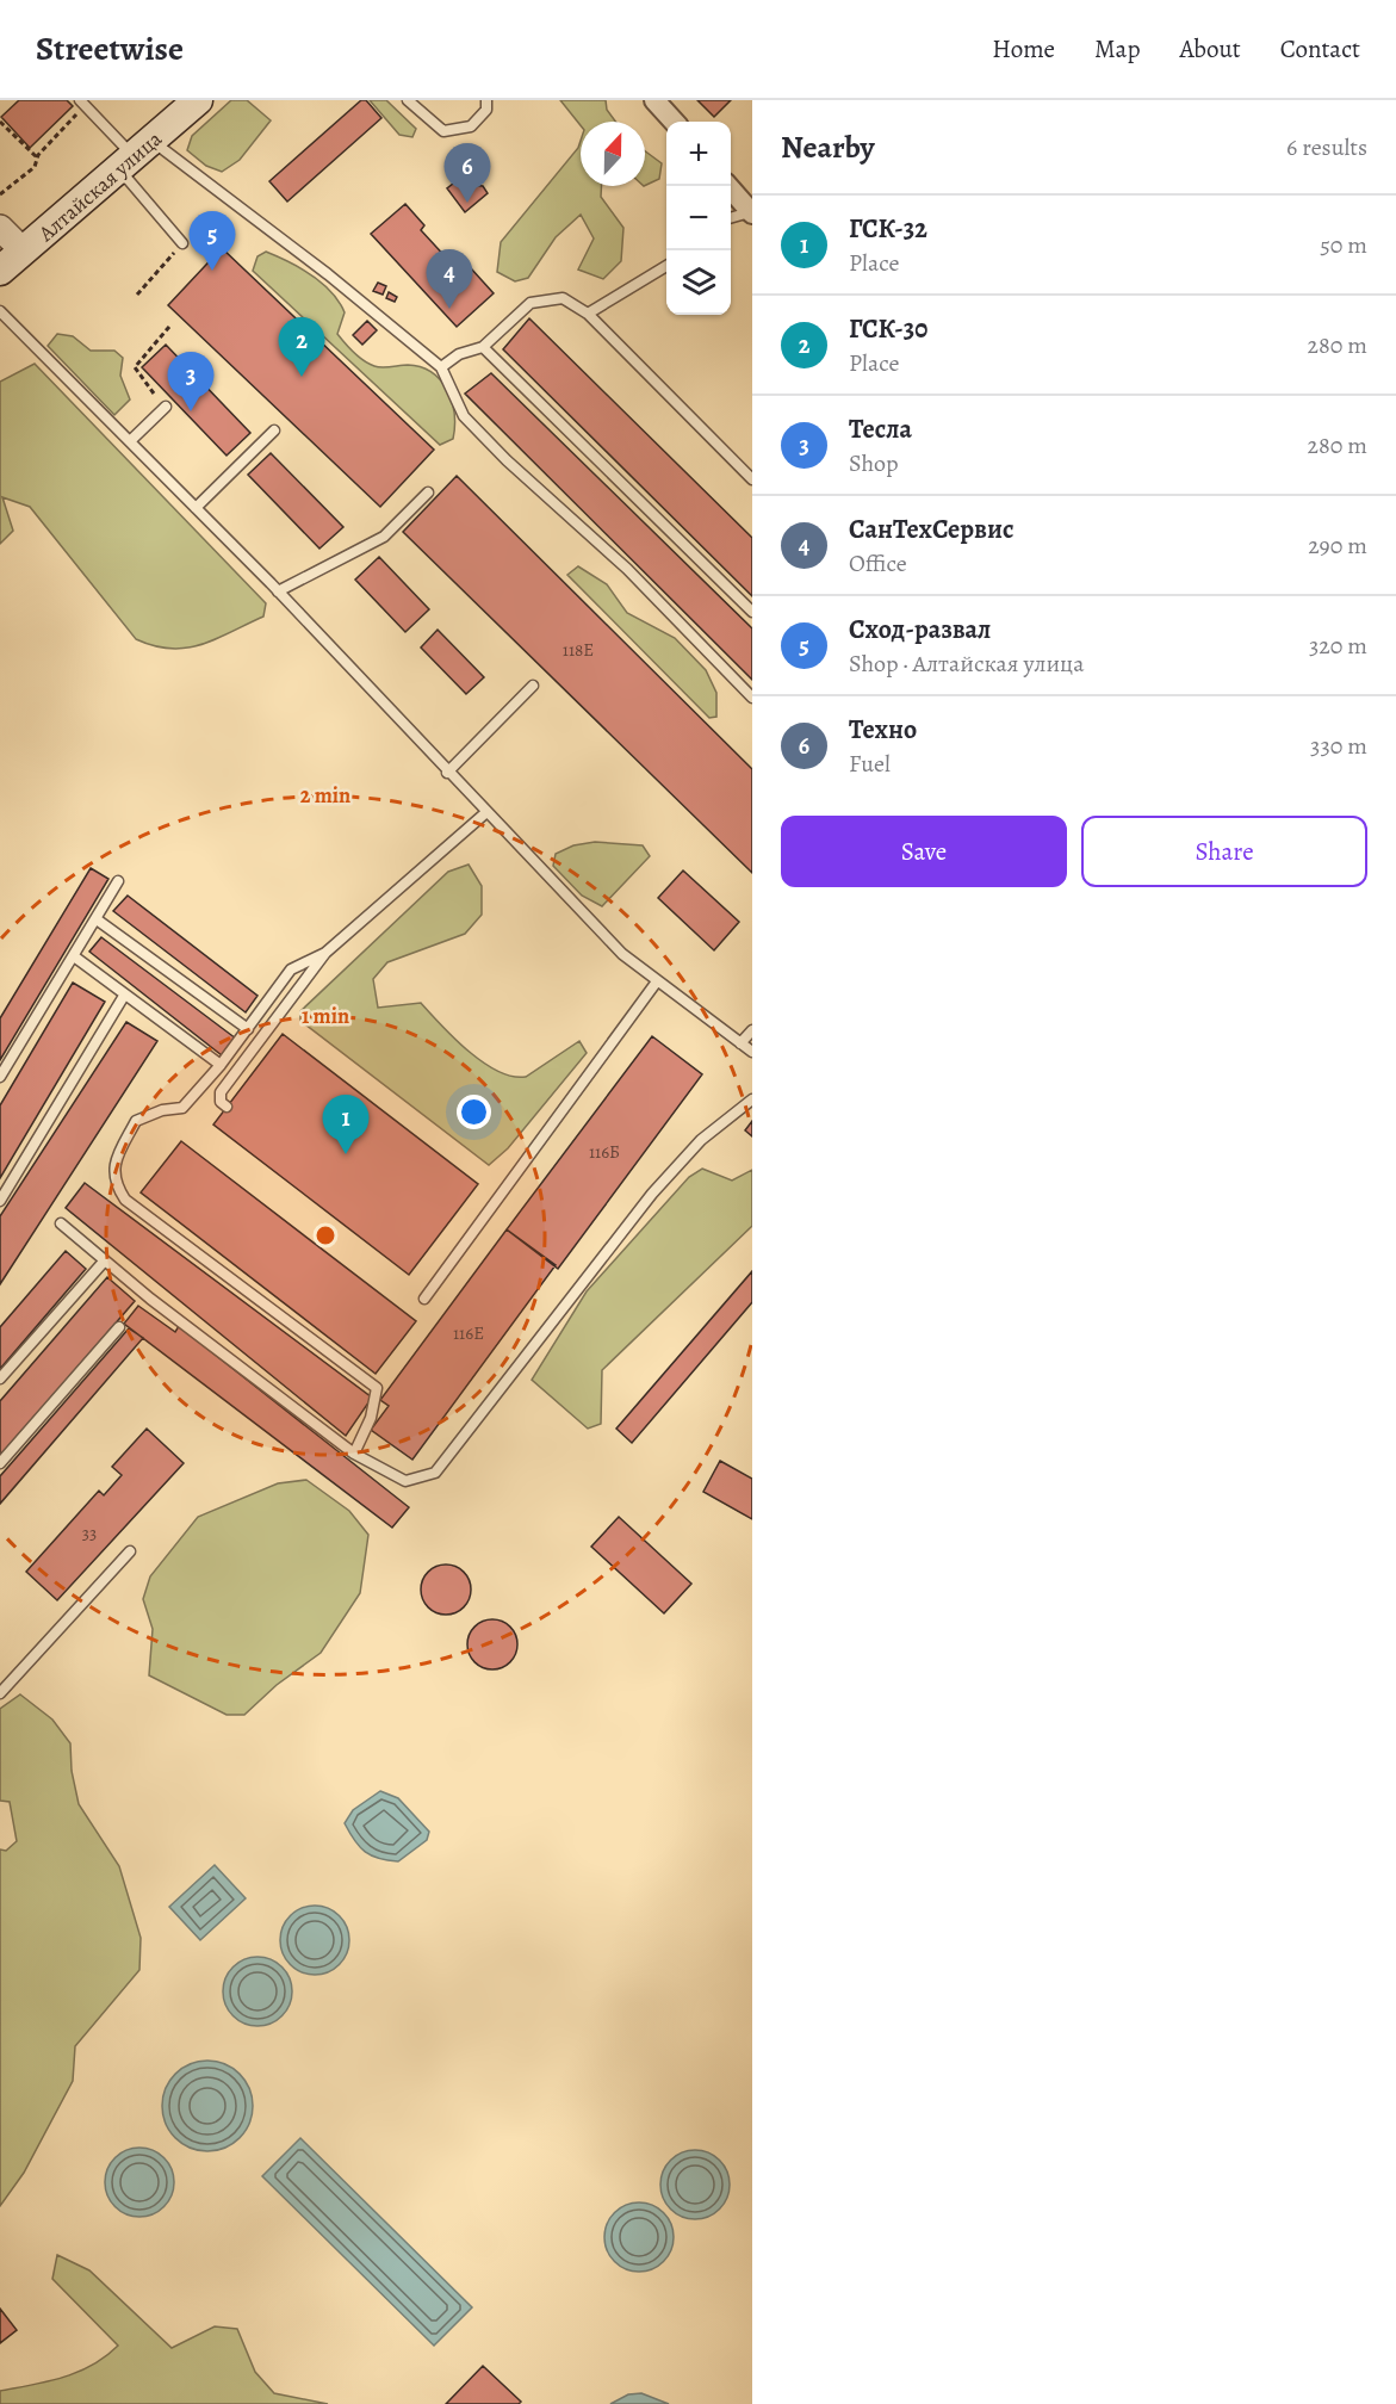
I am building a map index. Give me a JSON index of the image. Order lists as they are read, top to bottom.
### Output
{
  "streets": {
    "main road": ["Алтайская улица"]
  },
  "house_numbers": [
    "118Е",
    "116Б",
    "116Е",
    "33"
  ],
  "north": "top",
  "page": {
    "header": "Streetwise",
    "nav": [
      "Home",
      "Map",
      "About",
      "Contact"
    ],
    "heading": ["Nearby", "6 results"],
    "map_buttons": ["+", "−"],
    "pins": [
      "6",
      "5",
      "4",
      "2",
      "3",
      "1"
    ],
    "list": [
      {
        "mark": "1",
        "name": "ГСК-32",
        "note": "Place",
        "value": "50 m"
      },
      {
        "mark": "2",
        "name": "ГСК-30",
        "note": "Place",
        "value": "280 m"
      },
      {
        "mark": "3",
        "name": "Тесла",
        "note": "Shop",
        "value": "280 m"
      },
      {
        "mark": "4",
        "name": "СанТехСервис",
        "note": "Office",
        "value": "290 m"
      },
      {
        "mark": "5",
        "name": "Сход-развал",
        "note": "Shop · Алтайская улица",
        "value": "320 m"
      },
      {
        "mark": "6",
        "name": "Техно",
        "note": "Fuel",
        "value": "330 m"
      }
    ],
    "buttons": ["Save", "Share"]
  },
  "rings": ["2 min", "1 min"]
}
